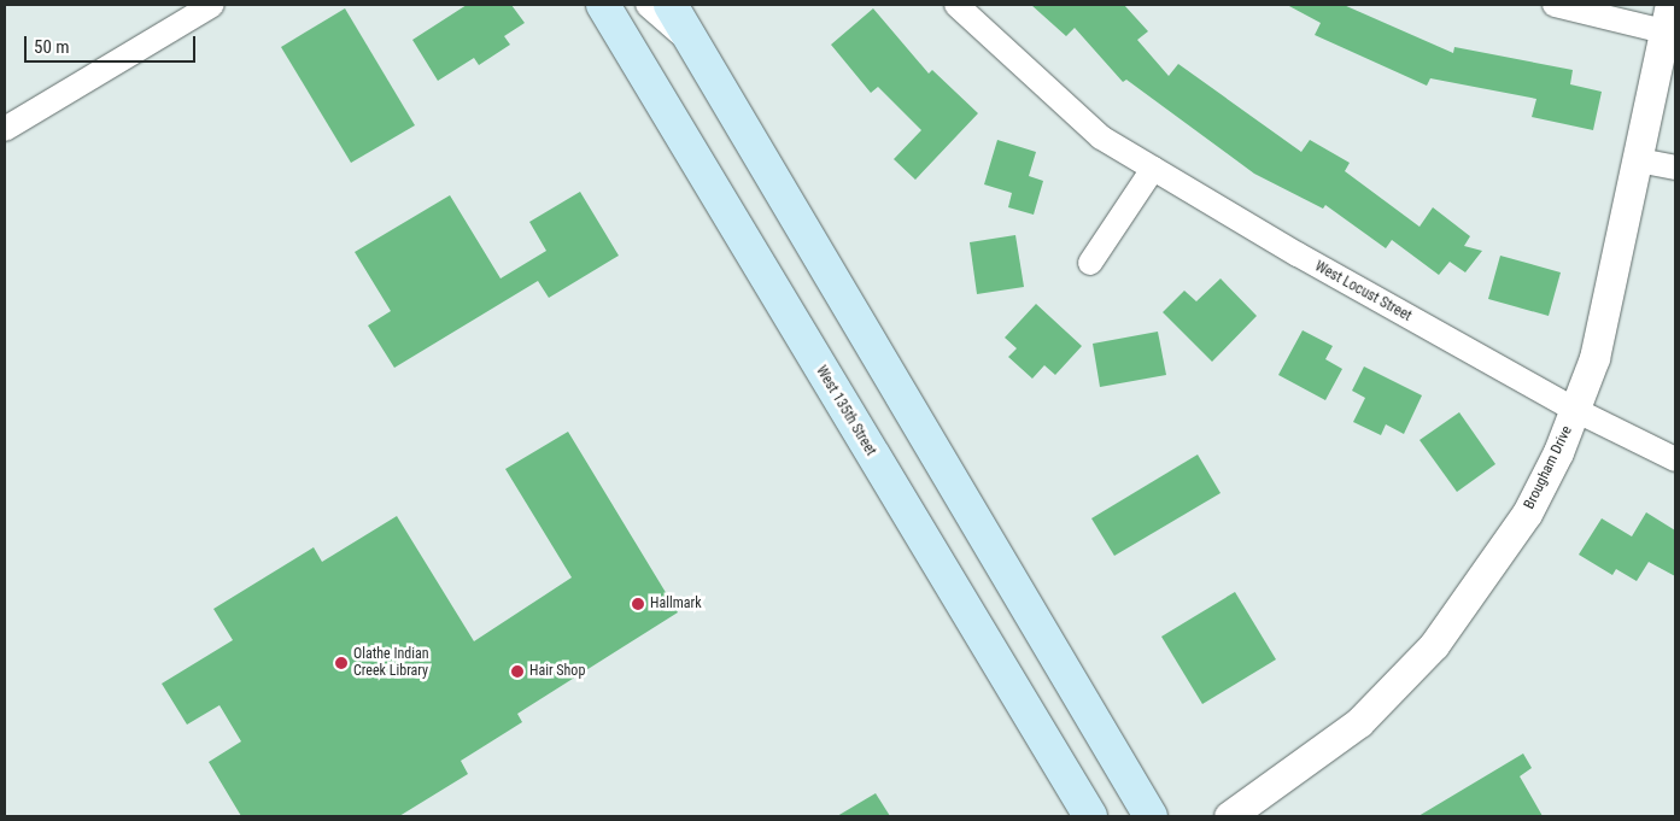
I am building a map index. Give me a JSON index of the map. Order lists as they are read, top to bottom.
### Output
{
  "streets": {
    "main road": ["West 135th Street"],
    "street": ["West Locust Street", "Brougham Drive"]
  },
  "crossings": [
    ["West Locust Street", "Brougham Drive"]
  ],
  "places": ["Hallmark", "Olathe Indian Creek Library", "Hair Shop"],
  "scale_bar": "50 m"
}
